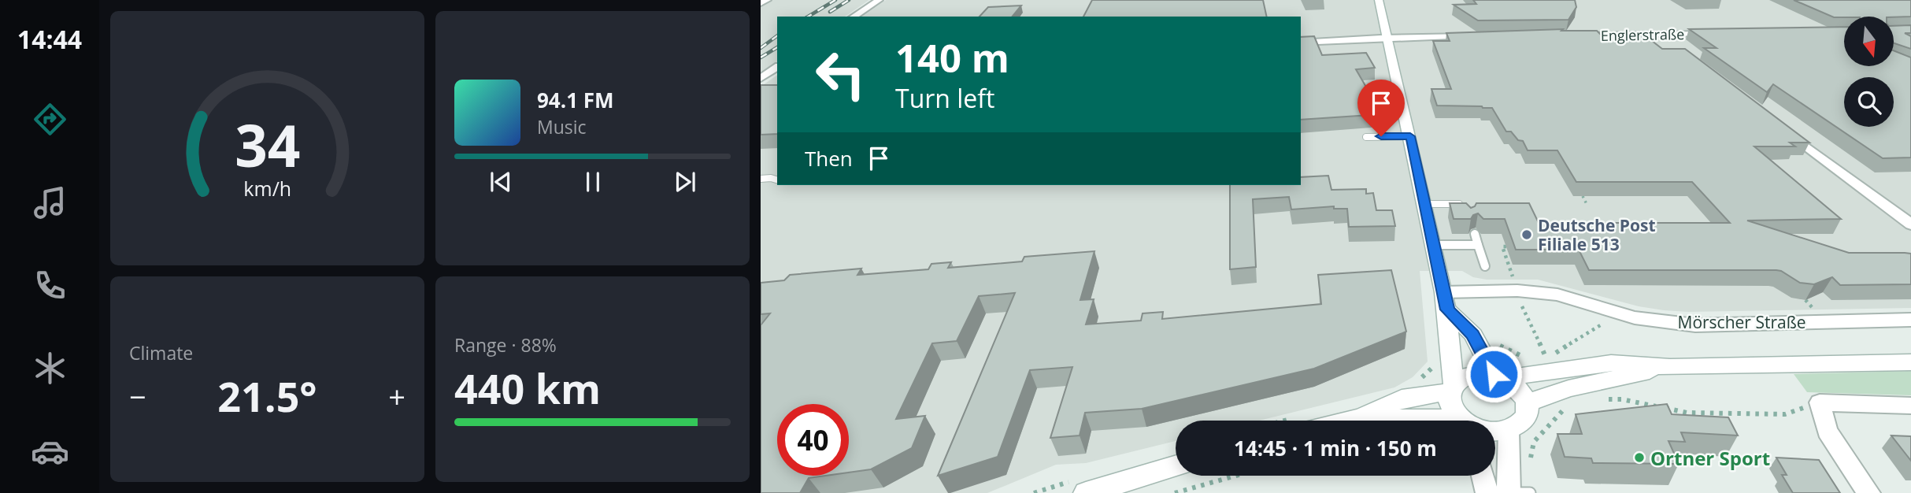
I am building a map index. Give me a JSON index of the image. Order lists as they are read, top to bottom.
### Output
{
  "streets": {
    "street": ["Englerstraße", "Mörscher Straße"]
  },
  "places": ["Deutsche Post Filiale 513", "Ortner Sport"],
  "north": "bottom",
  "page": {
    "tabs": "14:44",
    "turn": ["140 m", "Turn left"],
    "song": ["94.1 FM", "Music"],
    "then": "Then",
    "tile": [
      "Climate",
      ["Range · 88%", "440 km"]
    ],
    "heat": ["−", "21.5°", "+"],
    "limit": "40",
    "trip": "14:45 · 1 min · 150 m",
    "gauge": ["34", "km/h"]
  }
}
